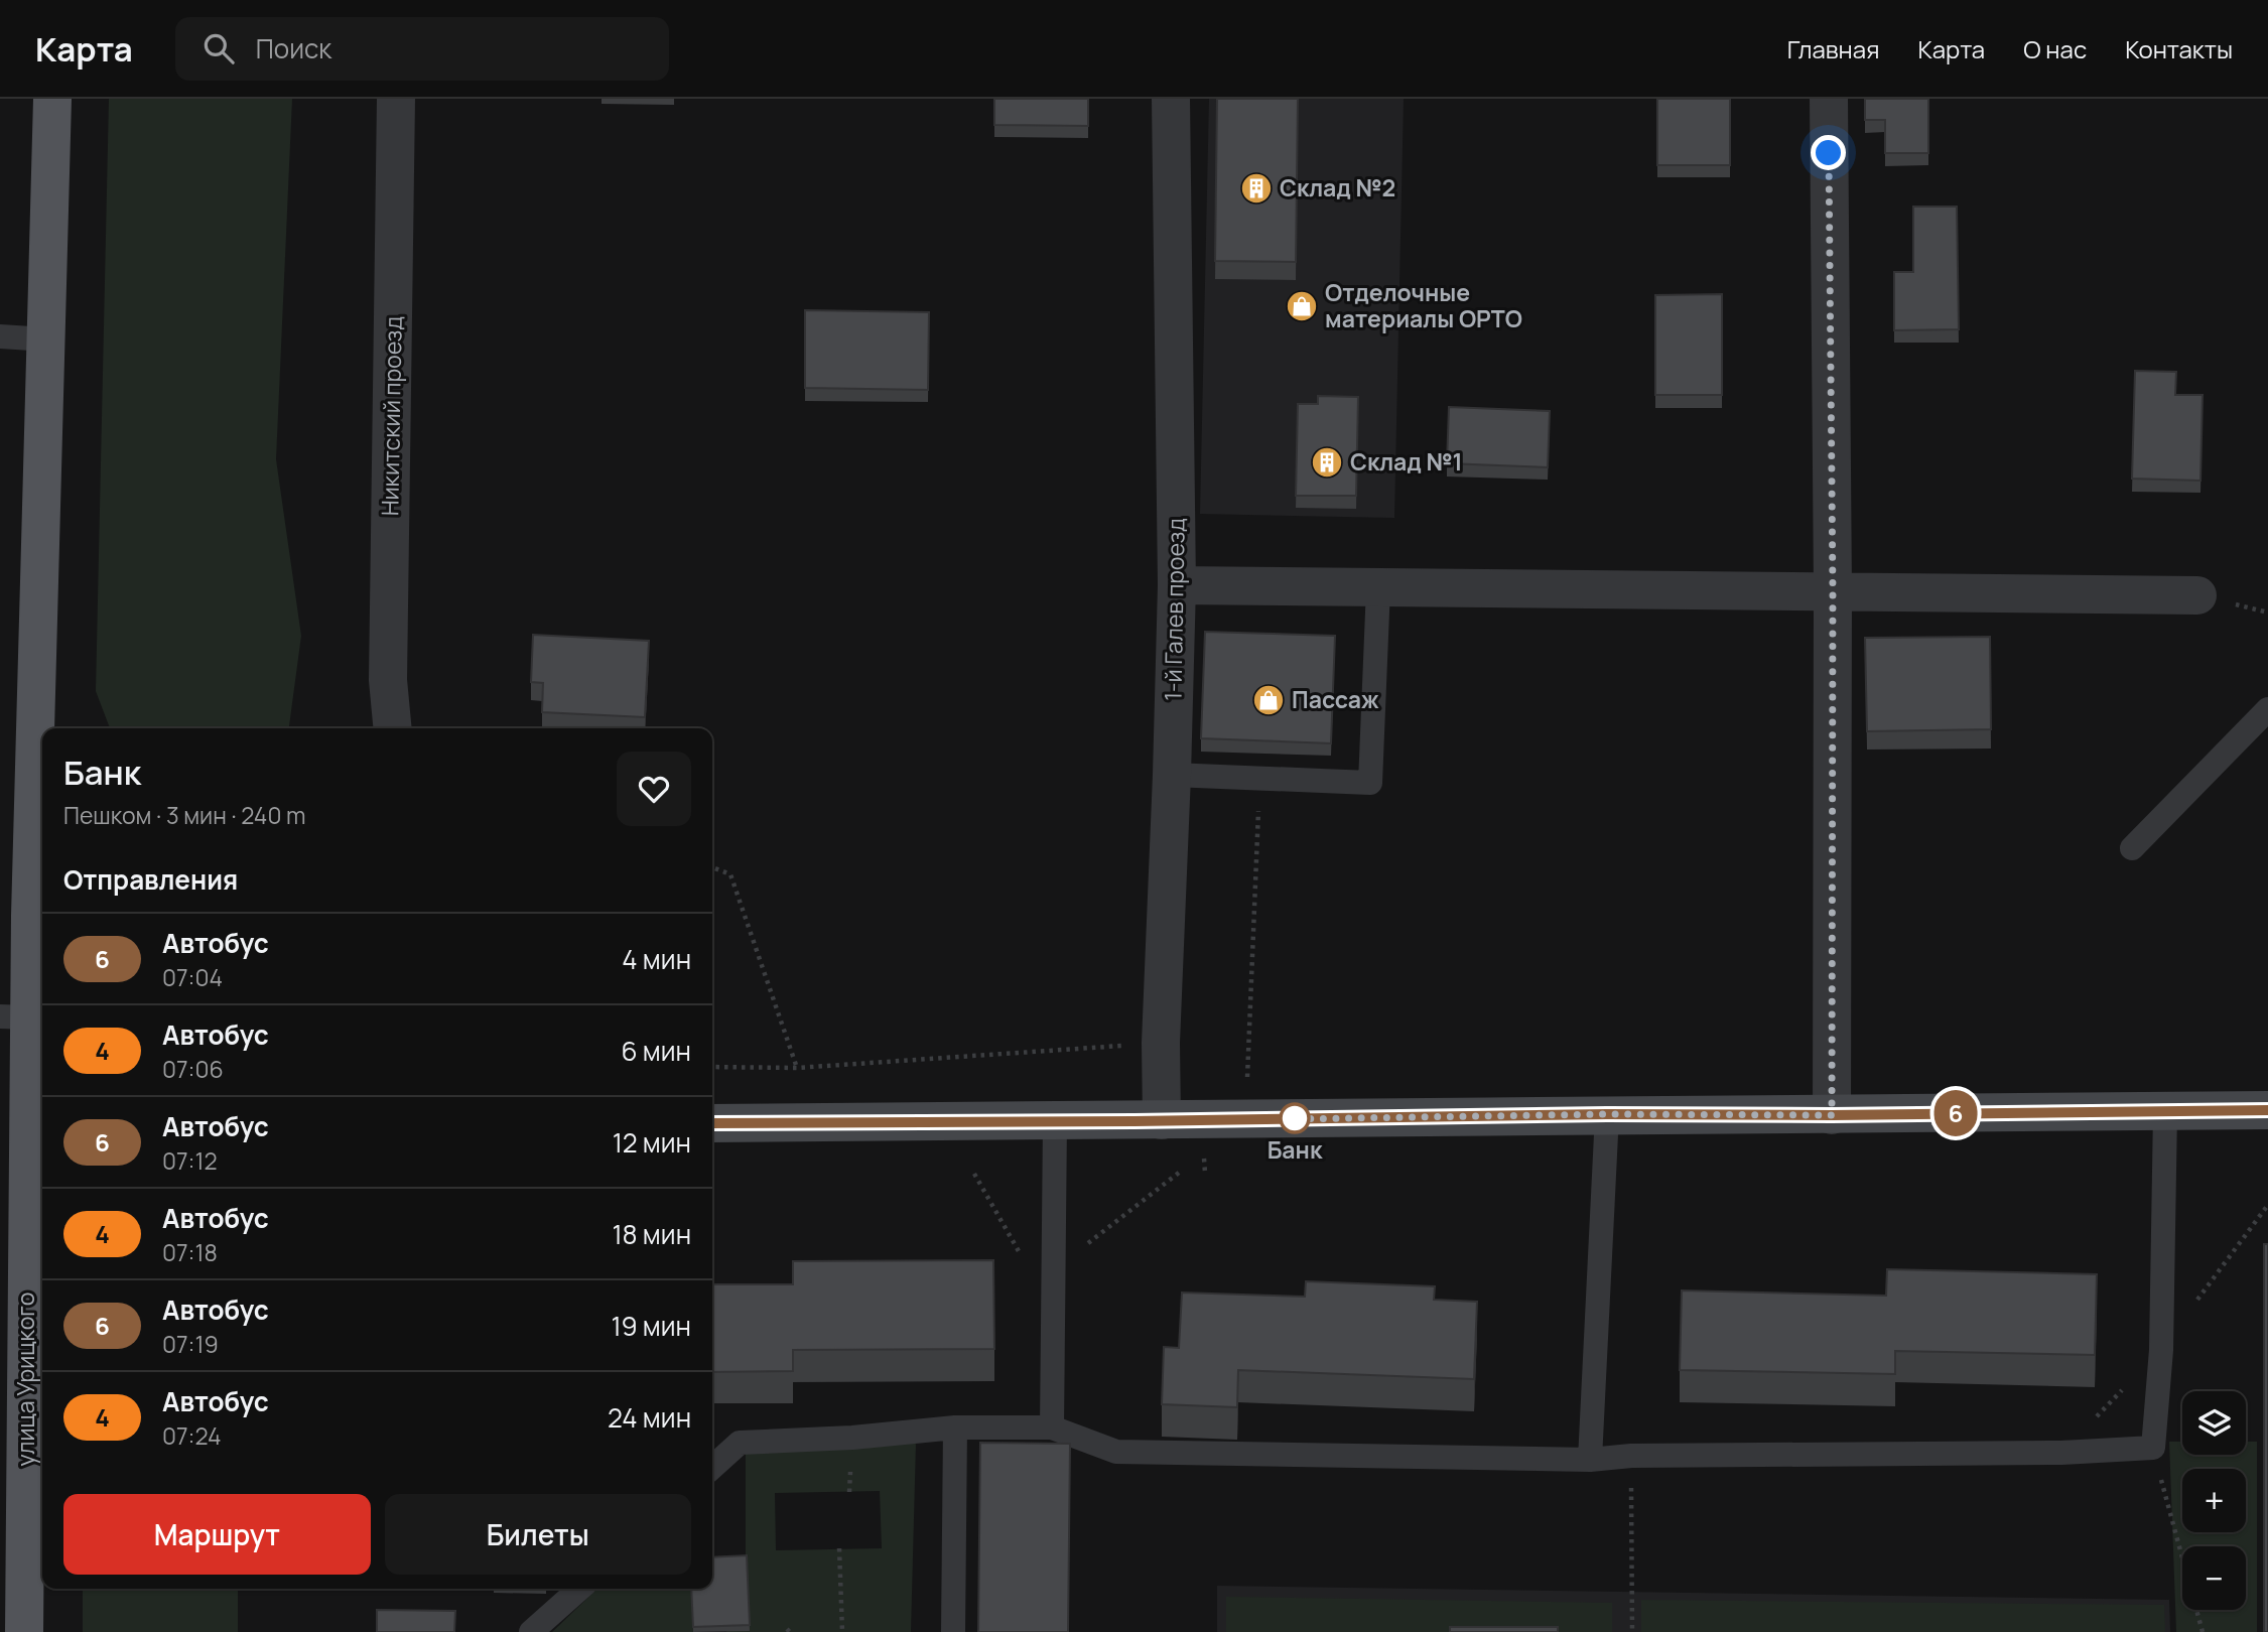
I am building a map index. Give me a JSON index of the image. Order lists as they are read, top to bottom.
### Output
{
  "streets": {
    "main road": ["улица Урицкого"],
    "street": ["Никитский проезд", "1-й Галев проезд"]
  },
  "places": {
    "building": ["Склад №2", "Склад №1"],
    "shop": ["Отделочные материалы ОРТО", "Пассаж"],
    "other": ["Банк"]
  },
  "lines": ["bus line 6"],
  "page": {
    "header": "Карта",
    "search": "Поиск",
    "nav": [
      "Главная",
      "Карта",
      "О нас",
      "Контакты"
    ],
    "on_map": "6",
    "heading": [
      ["Банк", "Пешком · 3 мин · 240 m"],
      "Отправления"
    ],
    "list": [
      {
        "mark": "6",
        "name": "Автобус",
        "note": "07:04",
        "value": "4 мин"
      },
      {
        "mark": "4",
        "name": "Автобус",
        "note": "07:06",
        "value": "6 мин"
      },
      {
        "mark": "6",
        "name": "Автобус",
        "note": "07:12",
        "value": "12 мин"
      },
      {
        "mark": "4",
        "name": "Автобус",
        "note": "07:18",
        "value": "18 мин"
      },
      {
        "mark": "6",
        "name": "Автобус",
        "note": "07:19",
        "value": "19 мин"
      },
      {
        "mark": "4",
        "name": "Автобус",
        "note": "07:24",
        "value": "24 мин"
      }
    ],
    "map_buttons": ["+", "−"],
    "buttons": ["Маршрут", "Билеты"]
  }
}
